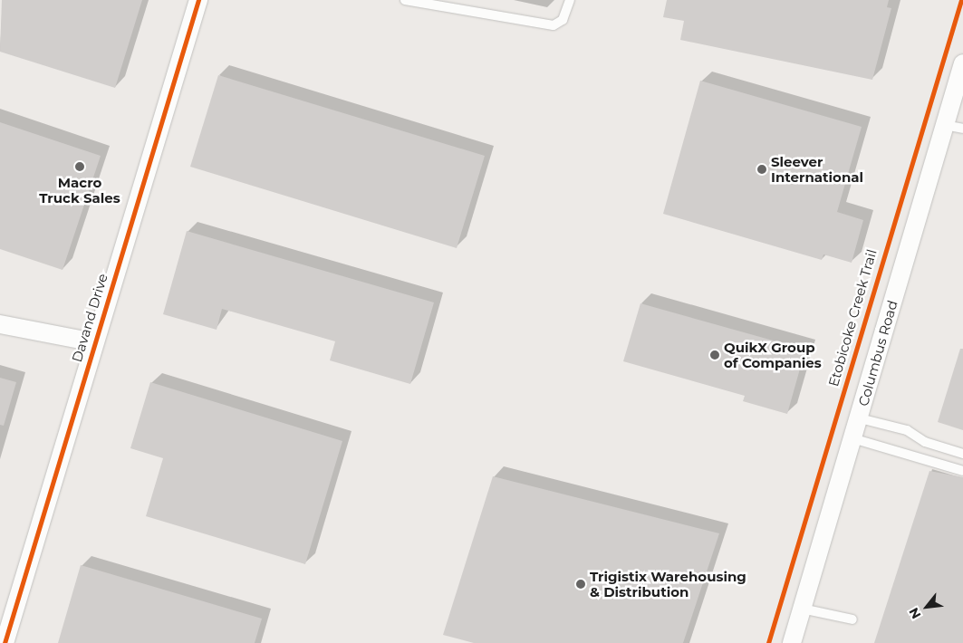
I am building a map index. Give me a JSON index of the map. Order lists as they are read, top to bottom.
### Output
{
  "streets": {
    "street": ["Davand Drive", "Columbus Road"],
    "cycle path": ["Etobicoke Creek Trail"]
  },
  "places": [
    "Macro Truck Sales",
    "Sleever International",
    "QuikX Group of Companies",
    "Trigistix Warehousing & Distribution"
  ],
  "north": "bottom left"
}
